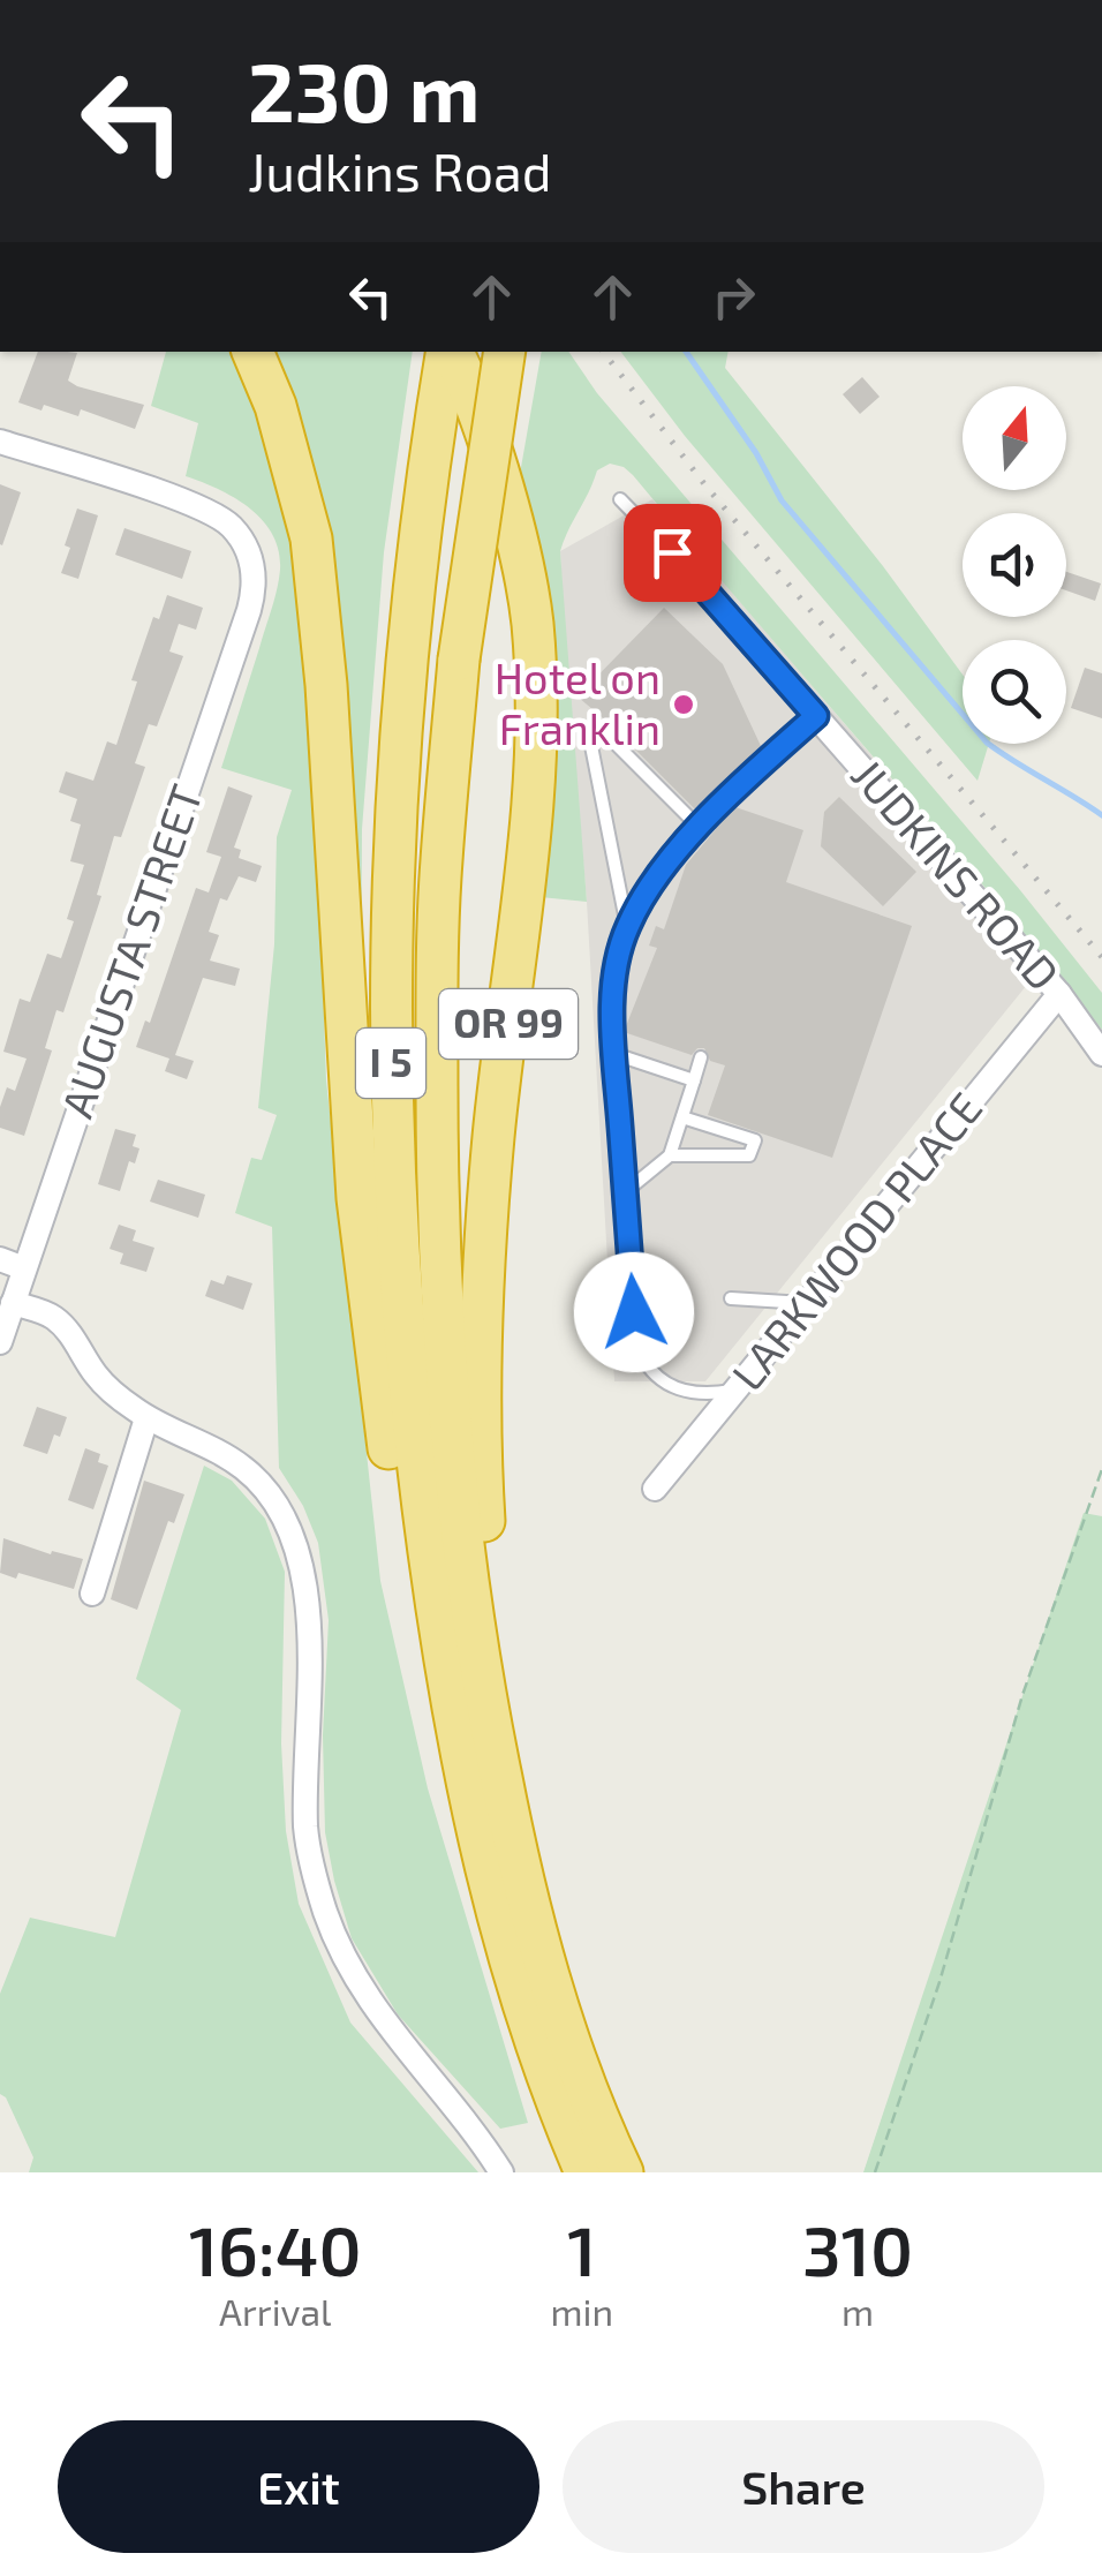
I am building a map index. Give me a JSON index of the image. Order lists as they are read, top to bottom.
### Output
{
  "streets": {
    "highway": ["OR 99", "I 5"],
    "street": ["JUDKINS ROAD", "AUGUSTA STREET", "LARKWOOD PLACE"]
  },
  "crossings": [
    ["JUDKINS ROAD", "LARKWOOD PLACE"],
    ["OR 99", "I 5"]
  ],
  "places": ["Hotel on Franklin"],
  "north": "top",
  "page": {
    "turn": ["230 m", "Judkins Road"],
    "eta": [
      "16:40",
      "Arrival",
      "1",
      "min",
      "310",
      "m"
    ],
    "buttons": ["Exit", "Share"]
  }
}
